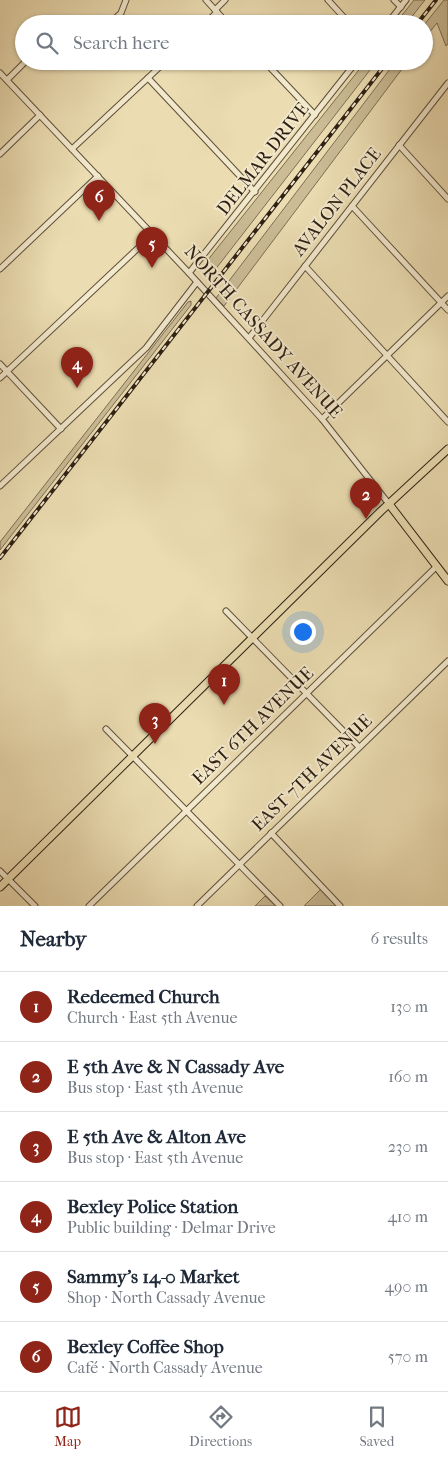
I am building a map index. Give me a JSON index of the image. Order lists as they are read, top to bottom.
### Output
{
  "streets": {
    "main road": ["NORTH CASSADY AVENUE"],
    "street": [
      "DELMAR DRIVE",
      "AVALON PLACE",
      "EAST 6TH AVENUE",
      "EAST 7TH AVENUE"
    ]
  },
  "crossings": [
    ["DELMAR DRIVE", "NORTH CASSADY AVENUE"],
    ["AVALON PLACE", "NORTH CASSADY AVENUE"],
    ["NORTH CASSADY AVENUE", "EAST 6TH AVENUE"]
  ],
  "page": {
    "search": "Search here",
    "pins": [
      "6",
      "5",
      "4",
      "2",
      "1",
      "3"
    ],
    "heading": ["Nearby", "6 results"],
    "list": [
      {
        "mark": "1",
        "name": "Redeemed Church",
        "note": "Church · East 5th Avenue",
        "value": "130 m"
      },
      {
        "mark": "2",
        "name": "E 5th Ave & N Cassady Ave",
        "note": "Bus stop · East 5th Avenue",
        "value": "160 m"
      },
      {
        "mark": "3",
        "name": "E 5th Ave & Alton Ave",
        "note": "Bus stop · East 5th Avenue",
        "value": "230 m"
      },
      {
        "mark": "4",
        "name": "Bexley Police Station",
        "note": "Public building · Delmar Drive",
        "value": "410 m"
      },
      {
        "mark": "5",
        "name": "Sammy's 14-0 Market",
        "note": "Shop · North Cassady Avenue",
        "value": "490 m"
      },
      {
        "mark": "6",
        "name": "Bexley Coffee Shop",
        "note": "Café · North Cassady Avenue",
        "value": "570 m"
      }
    ],
    "nav": ["Map", "Directions", "Saved"]
  }
}
